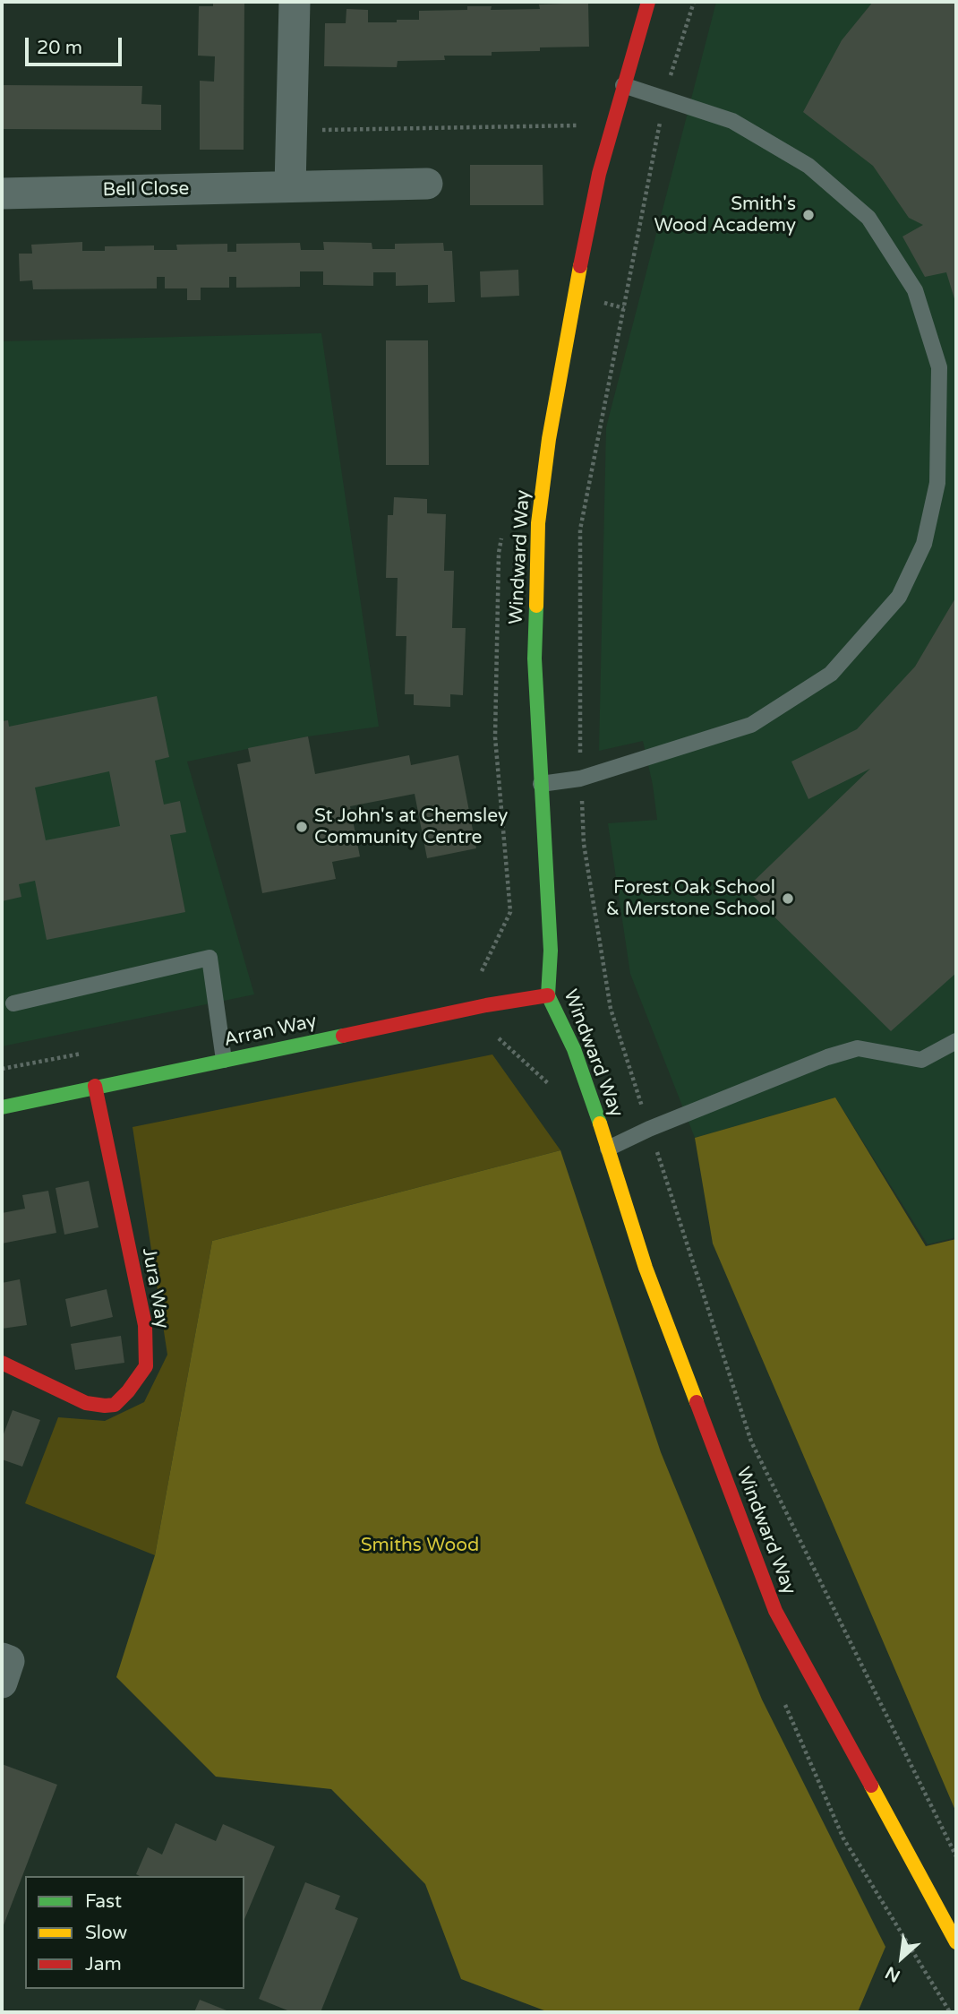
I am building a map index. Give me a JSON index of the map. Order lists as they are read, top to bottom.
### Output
{
  "streets": {
    "street": [
      "Bell Close",
      "Windward Way",
      "Arran Way",
      "Jura Way"
    ]
  },
  "crossings": [
    ["Windward Way", "Arran Way"],
    ["Arran Way", "Jura Way"]
  ],
  "parks": ["Smiths Wood"],
  "places": ["Smith's Wood Academy", "St John's at Chemsley Community Centre", "Forest Oak School & Merstone School"],
  "legend": ["Fast", "Slow", "Jam"],
  "scale_bar": "20 m",
  "north": "bottom left"
}
